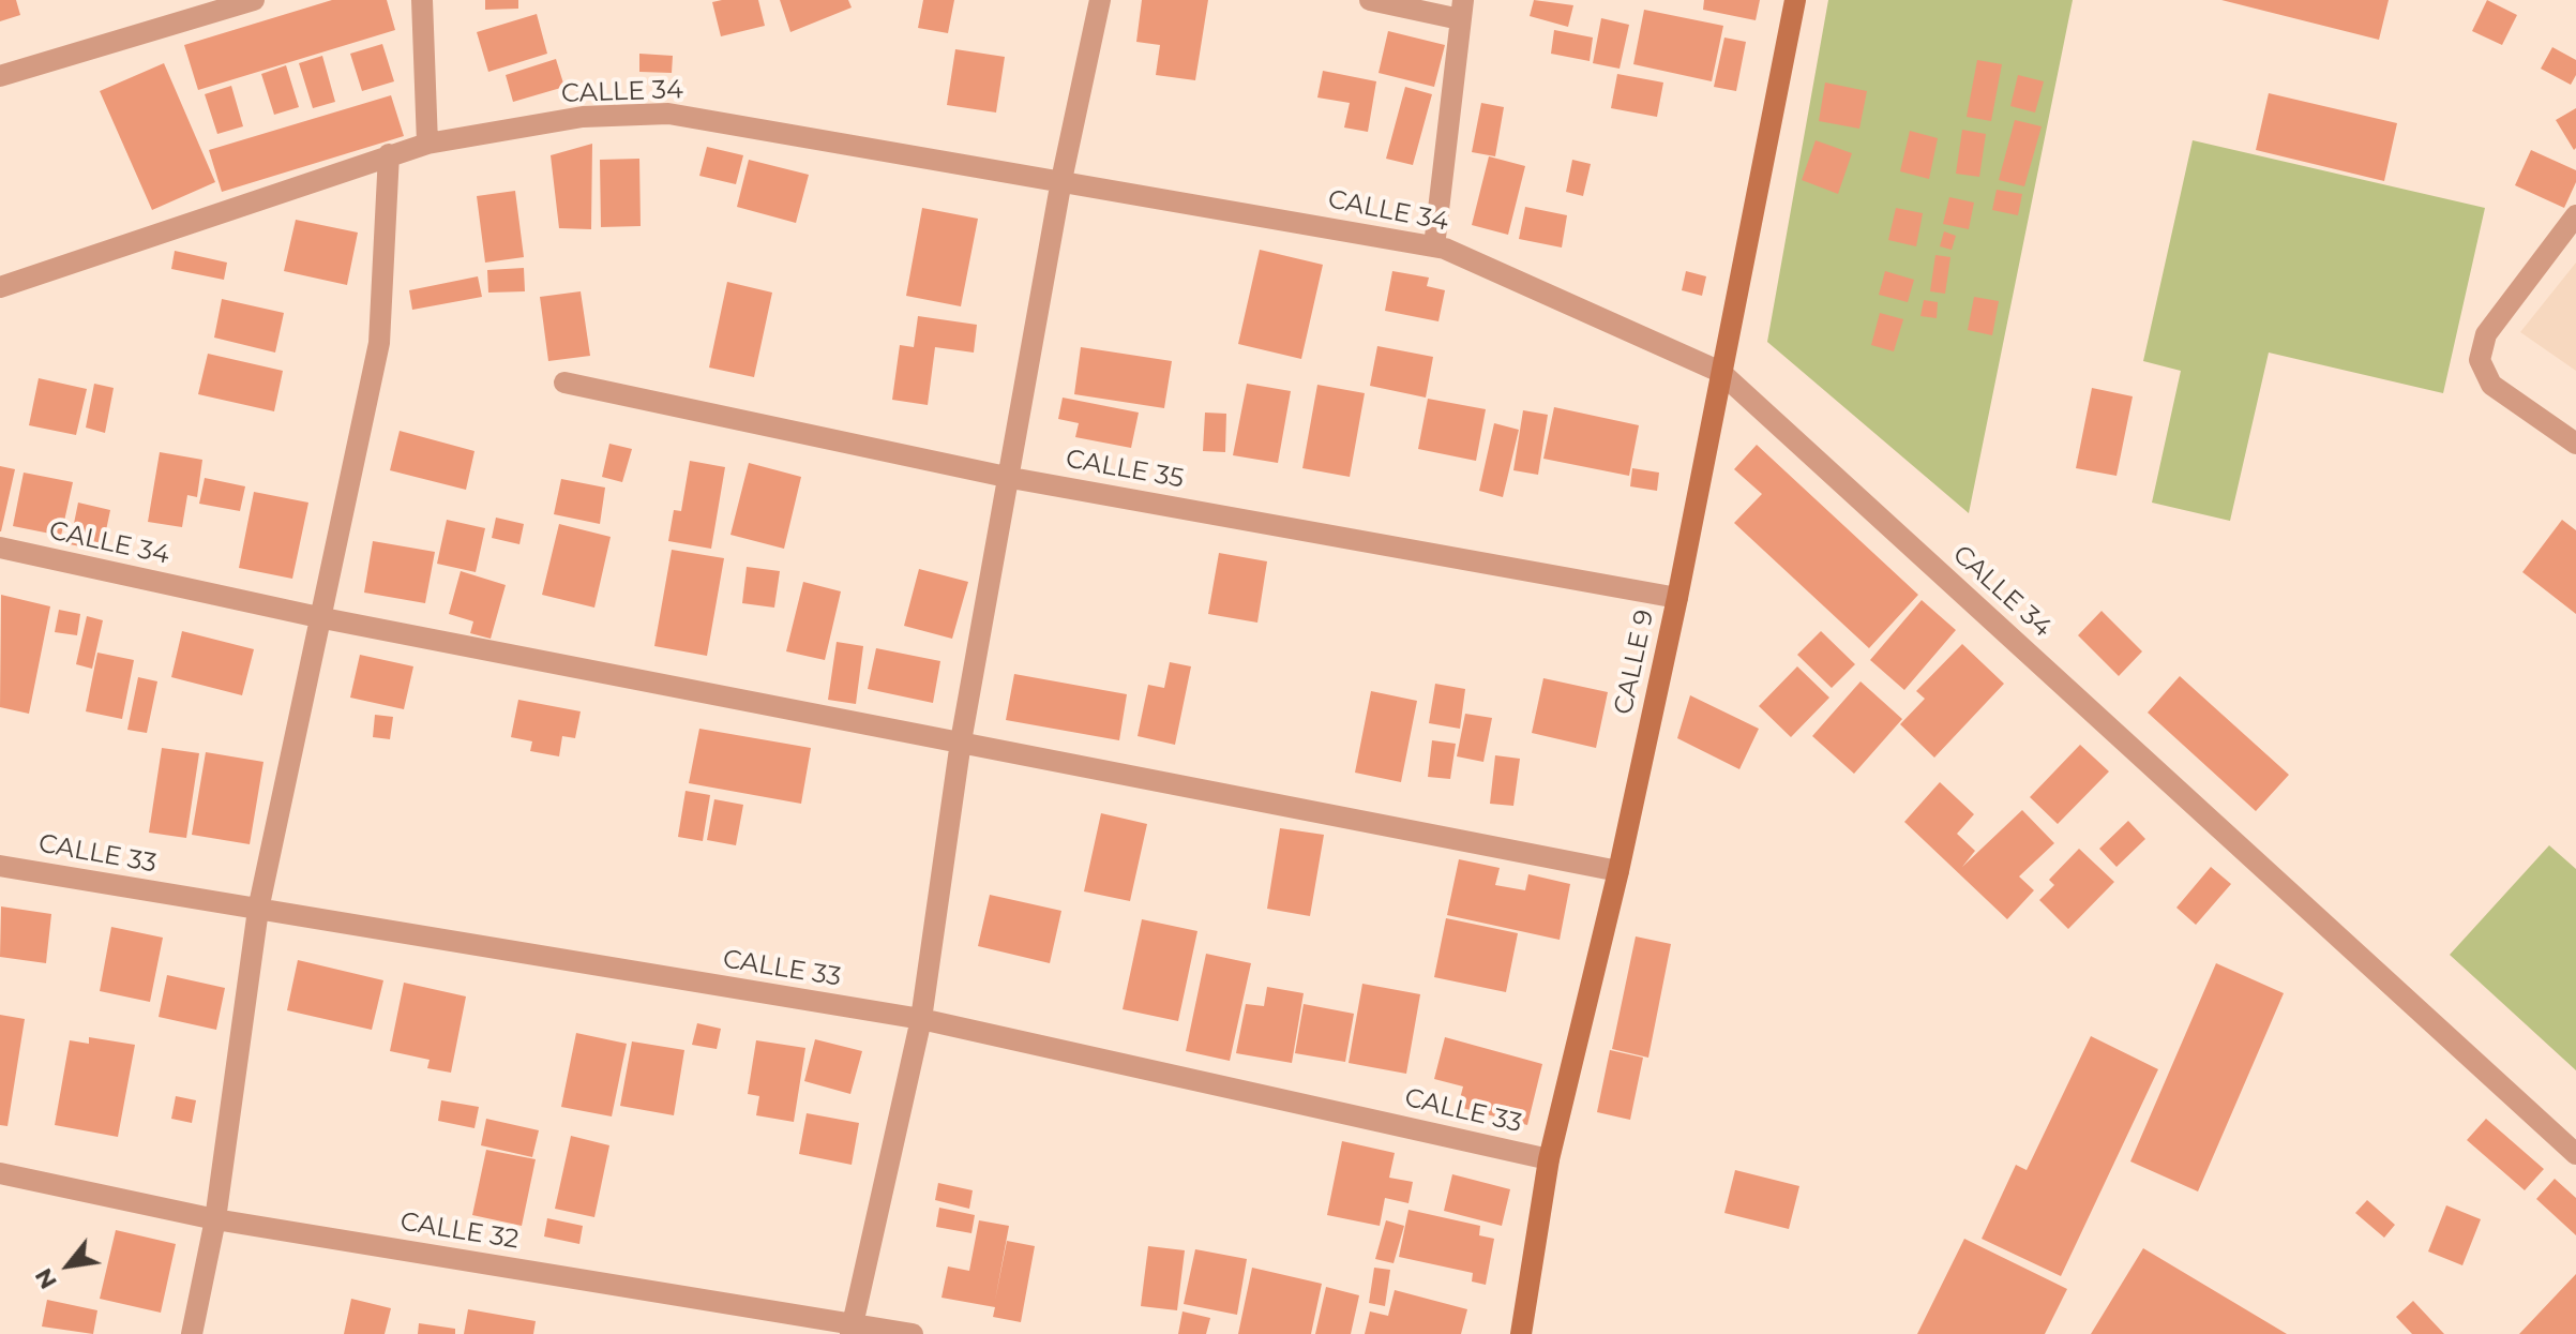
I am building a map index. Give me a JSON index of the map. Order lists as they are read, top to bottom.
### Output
{
  "streets": {
    "street": [
      "CALLE 34",
      "CALLE 35",
      "CALLE 9",
      "CALLE 33",
      "CALLE 32"
    ]
  },
  "crossings": [
    ["CALLE 34", "CALLE 9"],
    ["CALLE 35", "CALLE 9"],
    ["CALLE 9", "CALLE 33"]
  ],
  "north": "bottom left"
}
